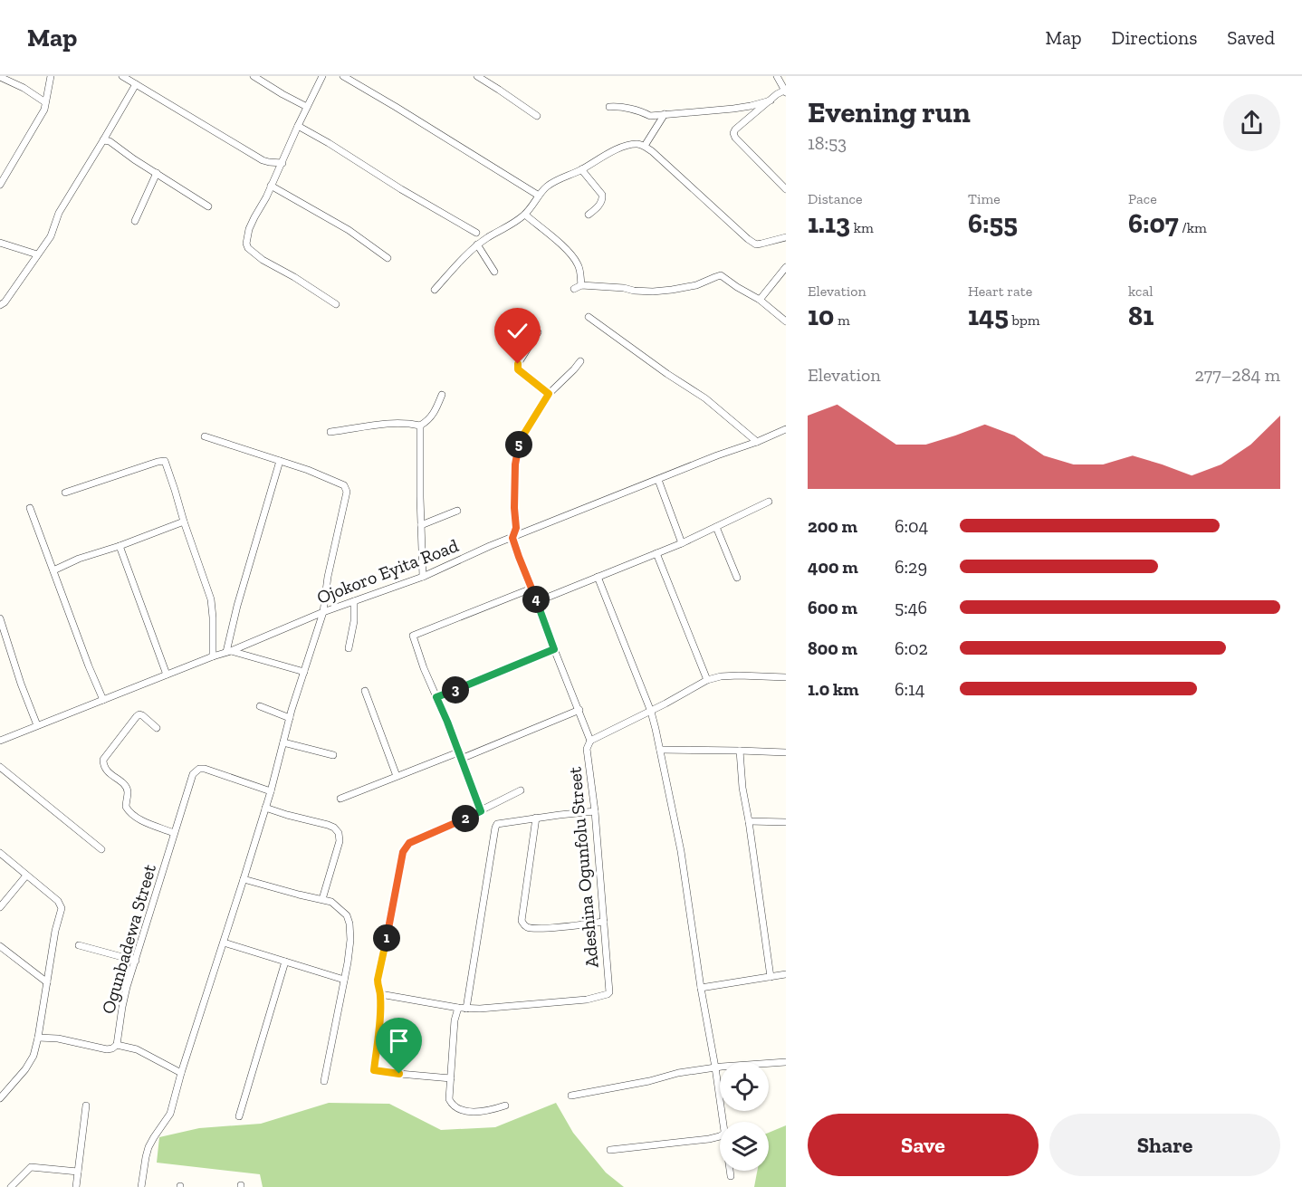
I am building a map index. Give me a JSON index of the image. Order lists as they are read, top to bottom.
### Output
{
  "streets": {
    "street": ["Ojokoro Eyita Road", "Adeshina Ogunfolu Street", "Ogunbadewa Street"]
  },
  "page": {
    "header": "Map",
    "nav": ["Map", "Directions", "Saved"],
    "heading": ["Evening run", "18:53"],
    "stats": [
      ["Distance", "1.13 km"],
      ["Time", "6:55"],
      ["Pace", "6:07 /km"],
      ["Elevation", "10 m"],
      ["Heart rate", "145 bpm"],
      ["kcal", "81"]
    ],
    "chart": ["Elevation", "277–284 m"],
    "pins": [
      "5",
      "4",
      "3",
      "2",
      "1"
    ],
    "list": [
      {
        "name": "200 m",
        "note": "6:04"
      },
      {
        "name": "400 m",
        "note": "6:29"
      },
      {
        "name": "600 m",
        "note": "5:46"
      },
      {
        "name": "800 m",
        "note": "6:02"
      },
      {
        "name": "1.0 km",
        "note": "6:14"
      }
    ],
    "buttons": ["Save", "Share"]
  }
}
